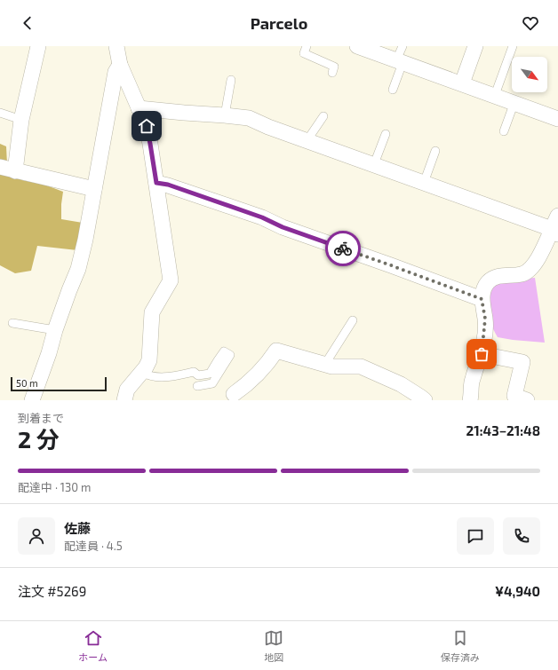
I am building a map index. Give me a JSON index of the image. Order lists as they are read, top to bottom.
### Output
{
  "scale_bar": "50 m",
  "north": "bottom right",
  "page": {
    "header": "Parcelo",
    "scale": "50 m",
    "heading": ["2 分", "到着まで", "21:43–21:48"],
    "panel": [
      "佐藤",
      "配達員 · 4.5",
      "注文 #5269",
      "¥4,940"
    ],
    "bar": "配達中 · 130 m",
    "tabs": ["ホーム", "地図", "保存済み"]
  }
}
